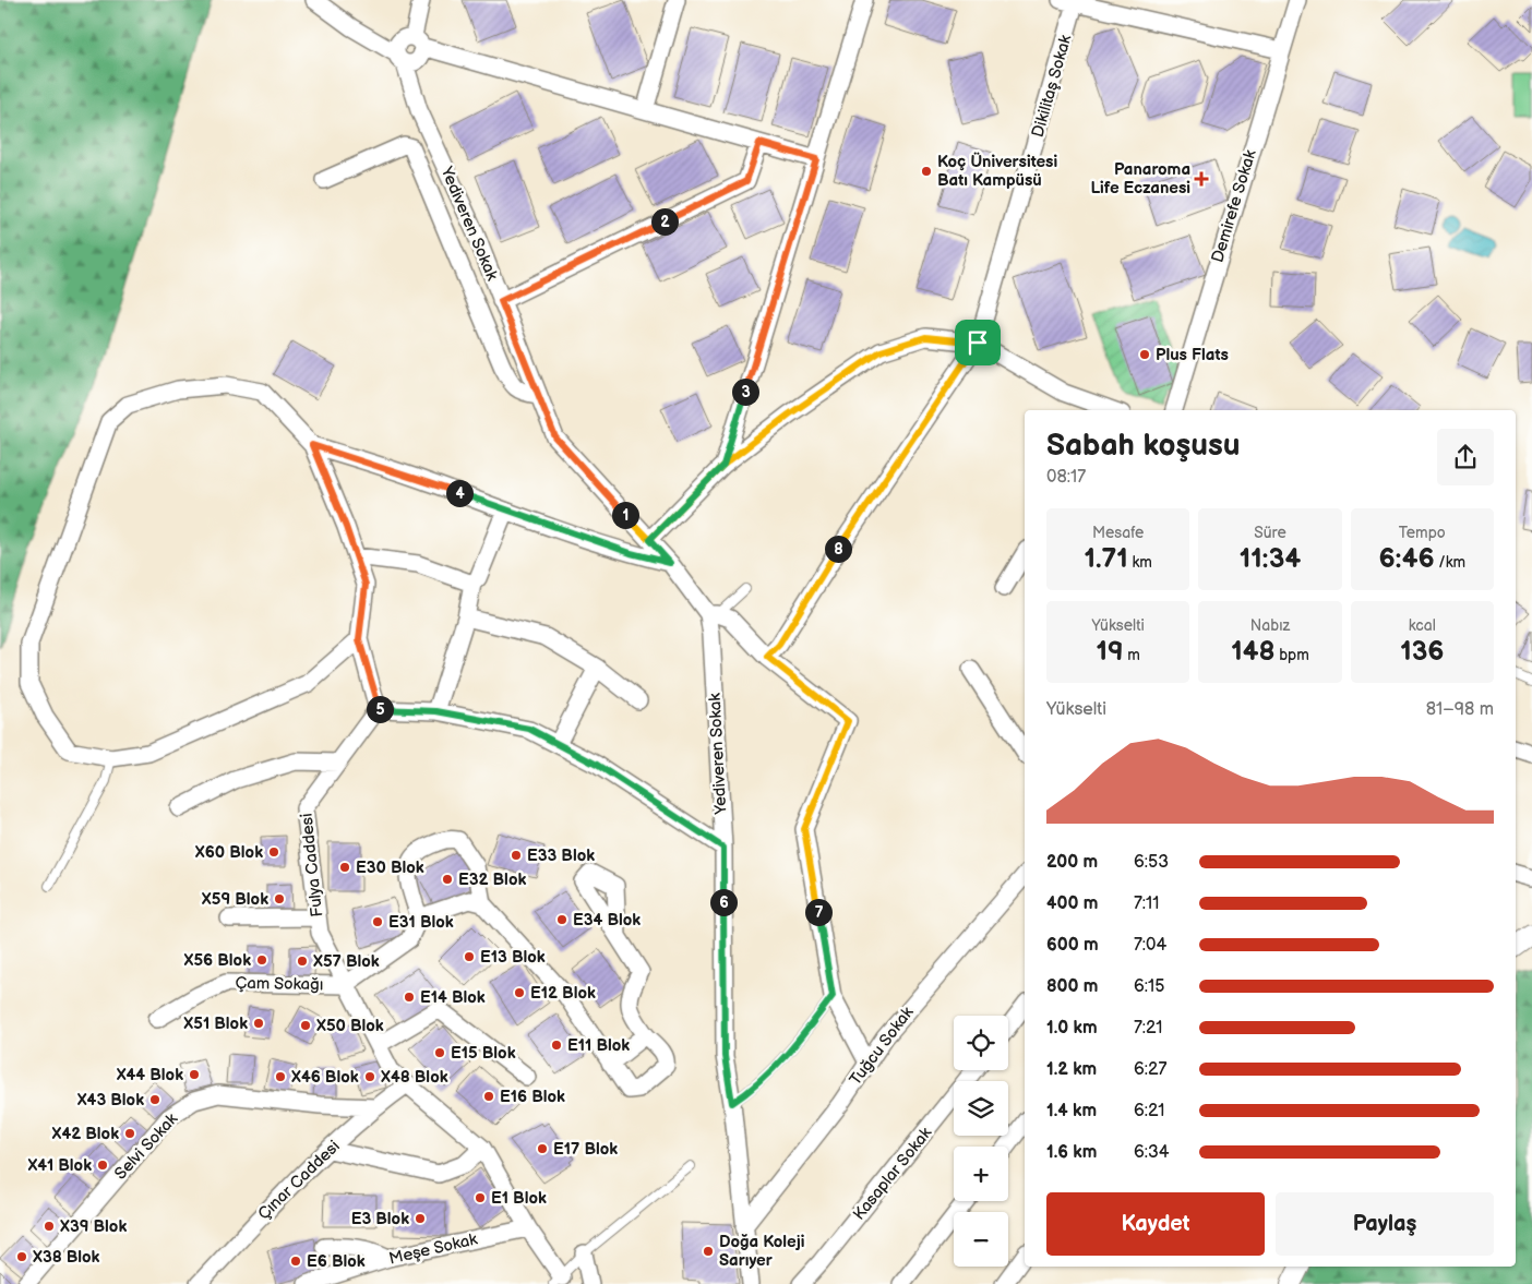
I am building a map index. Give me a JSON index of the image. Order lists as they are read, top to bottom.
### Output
{
  "streets": {
    "street": [
      "Dikilitaş Sokak",
      "Demirefe Sokak",
      "Yediveren Sokak",
      "Fulya Caddesi",
      "Çam Sokağı",
      "Tuğcu Sokak",
      "Selvi Sokak",
      "Kasaplar Sokak",
      "Çınar Caddesi",
      "Meşe Sokak"
    ]
  },
  "crossings": [
    ["Yediveren Sokak", "Tuğcu Sokak"],
    ["Fulya Caddesi", "Çam Sokağı"],
    ["Fulya Caddesi", "Çınar Caddesi"],
    ["Fulya Caddesi", "Meşe Sokak"],
    ["Selvi Sokak", "Çınar Caddesi"]
  ],
  "places": {
    "other": [
      "Koç Üniversitesi Batı Kampüsü",
      "Plus Flats",
      "X60 Blok",
      "E33 Blok",
      "E30 Blok",
      "E32 Blok",
      "X59 Blok",
      "E34 Blok",
      "E31 Blok",
      "E13 Blok",
      "X56 Blok",
      "X57 Blok",
      "E12 Blok",
      "E14 Blok",
      "X51 Blok",
      "X50 Blok",
      "E11 Blok",
      "E15 Blok",
      "X44 Blok",
      "X46 Blok",
      "X48 Blok",
      "E16 Blok",
      "X43 Blok",
      "X42 Blok",
      "E17 Blok",
      "X41 Blok",
      "E1 Blok",
      "E3 Blok",
      "X39 Blok",
      "Doğa Koleji Sarıyer",
      "X38 Blok",
      "E6 Blok"
    ],
    "health": ["Panaroma Life Eczanesi"]
  },
  "page": {
    "pins": [
      "2",
      "3",
      "4",
      "1",
      "8",
      "5",
      "6",
      "7"
    ],
    "heading": ["Sabah koşusu", "08:17"],
    "stats": [
      ["Mesafe", "1.71 km"],
      ["Süre", "11:34"],
      ["Tempo", "6:46 /km"],
      ["Yükselti", "19 m"],
      ["Nabız", "148 bpm"],
      ["kcal", "136"]
    ],
    "chart": ["Yükselti", "81–98 m"],
    "list": [
      {
        "name": "200 m",
        "note": "6:53"
      },
      {
        "name": "400 m",
        "note": "7:11"
      },
      {
        "name": "600 m",
        "note": "7:04"
      },
      {
        "name": "800 m",
        "note": "6:15"
      },
      {
        "name": "1.0 km",
        "note": "7:21"
      },
      {
        "name": "1.2 km",
        "note": "6:27"
      },
      {
        "name": "1.4 km",
        "note": "6:21"
      },
      {
        "name": "1.6 km",
        "note": "6:34"
      }
    ],
    "map_buttons": ["+", "−"],
    "buttons": ["Kaydet", "Paylaş"]
  }
}
